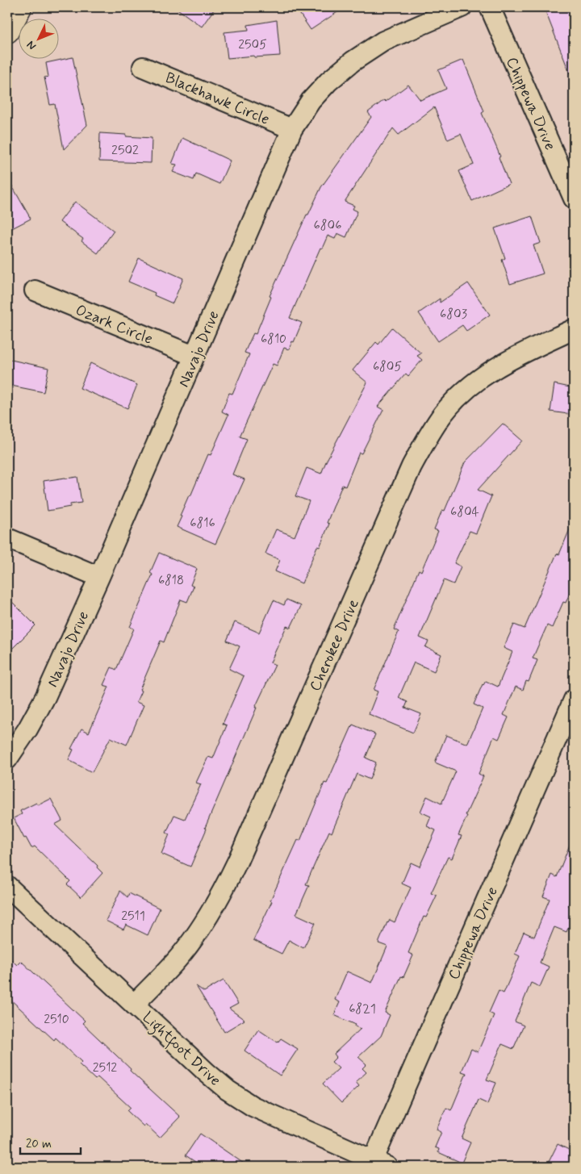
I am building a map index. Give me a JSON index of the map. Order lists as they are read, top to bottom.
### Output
{
  "streets": {
    "street": [
      "Blackhawk Circle",
      "Chippewa Drive",
      "Ozark Circle",
      "Navajo Drive",
      "Cherokee Drive",
      "Lightfoot Drive"
    ]
  },
  "crossings": [
    ["Blackhawk Circle", "Navajo Drive"],
    ["Chippewa Drive", "Lightfoot Drive"],
    ["Ozark Circle", "Navajo Drive"],
    ["Cherokee Drive", "Lightfoot Drive"]
  ],
  "house_numbers": [
    "2505",
    "2502",
    "6806",
    "6803",
    "6810",
    "6805",
    "6804",
    "6816",
    "6818",
    "2511",
    "6821",
    "2510",
    "2512"
  ],
  "scale_bar": "20 m",
  "north": "bottom left"
}
